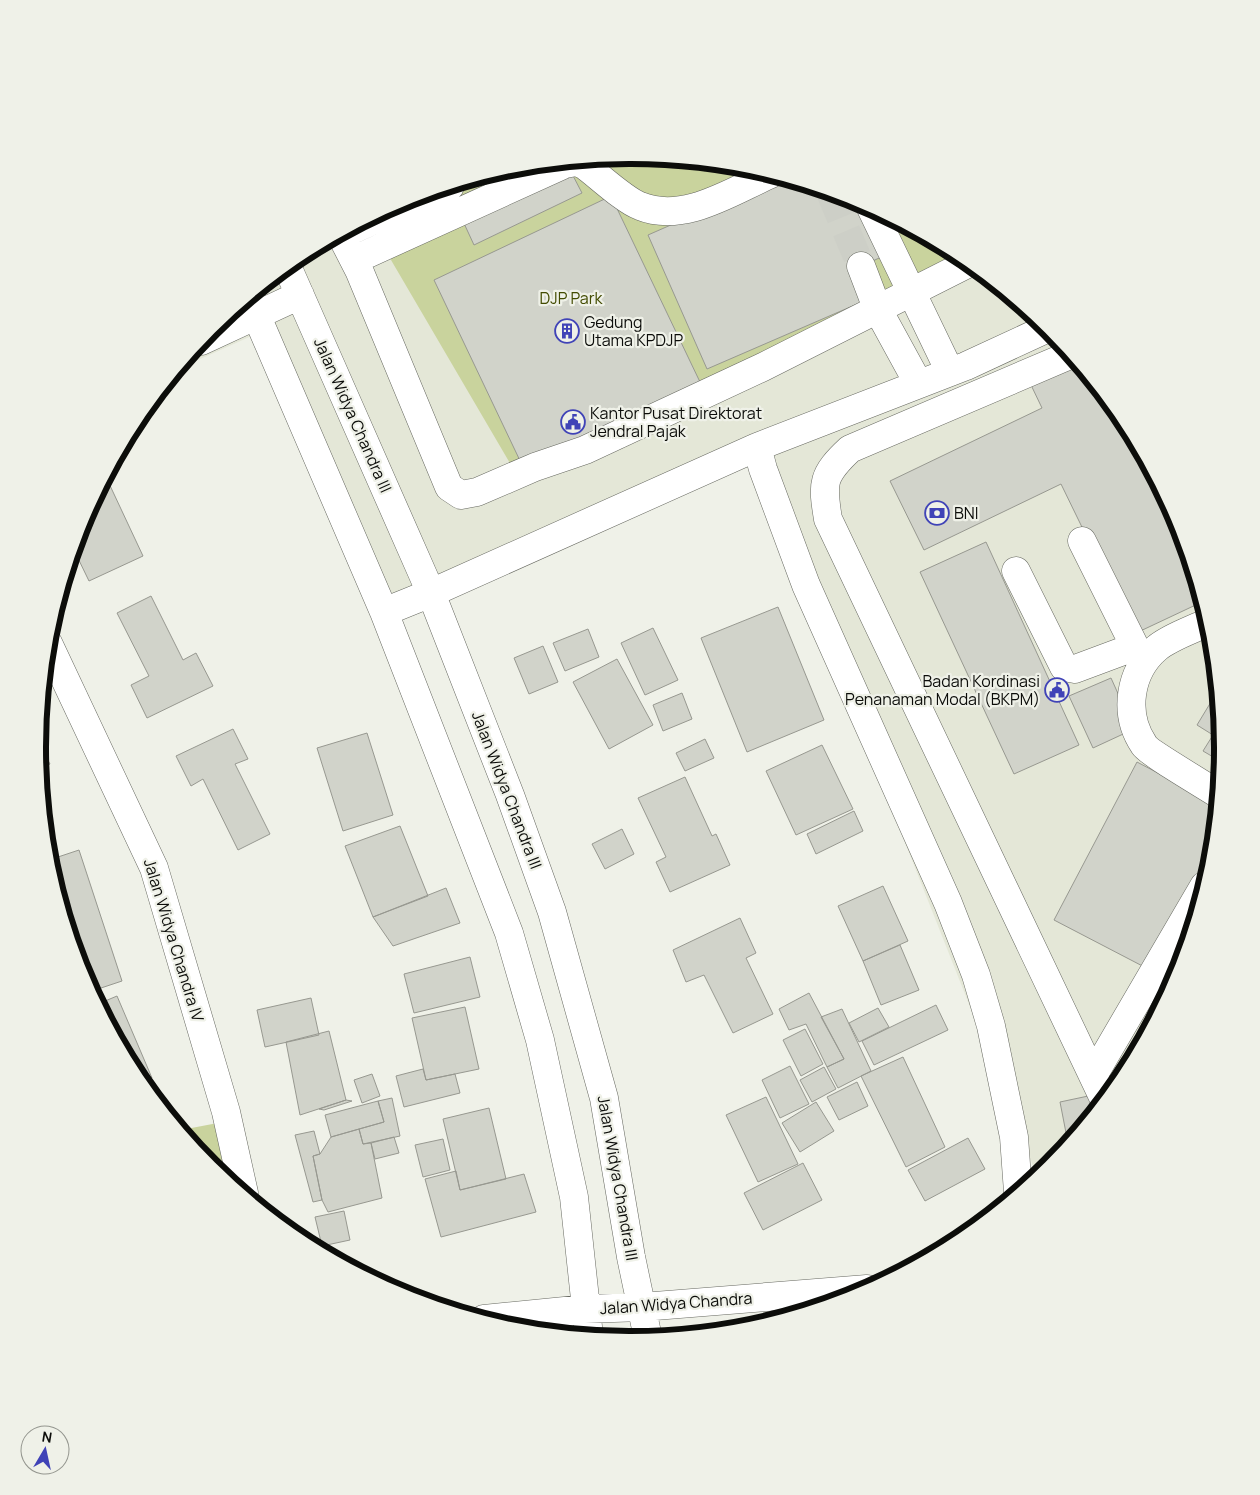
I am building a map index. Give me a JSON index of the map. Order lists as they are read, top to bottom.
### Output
{
  "streets": {
    "street": ["Jalan Widya Chandra III", "Jalan Widya Chandra IV", "Jalan Widya Chandra"]
  },
  "crossings": [
    ["Jalan Widya Chandra III", "Jalan Widya Chandra"]
  ],
  "parks": ["DJP Park"],
  "places": {
    "building": ["Gedung Utama KPDJP"],
    "public building": ["Kantor Pusat Direktorat Jendral Pajak", "Badan Kordinasi Penanaman Modal (BKPM)"],
    "bank": ["BNI"]
  },
  "north": "top"
}
